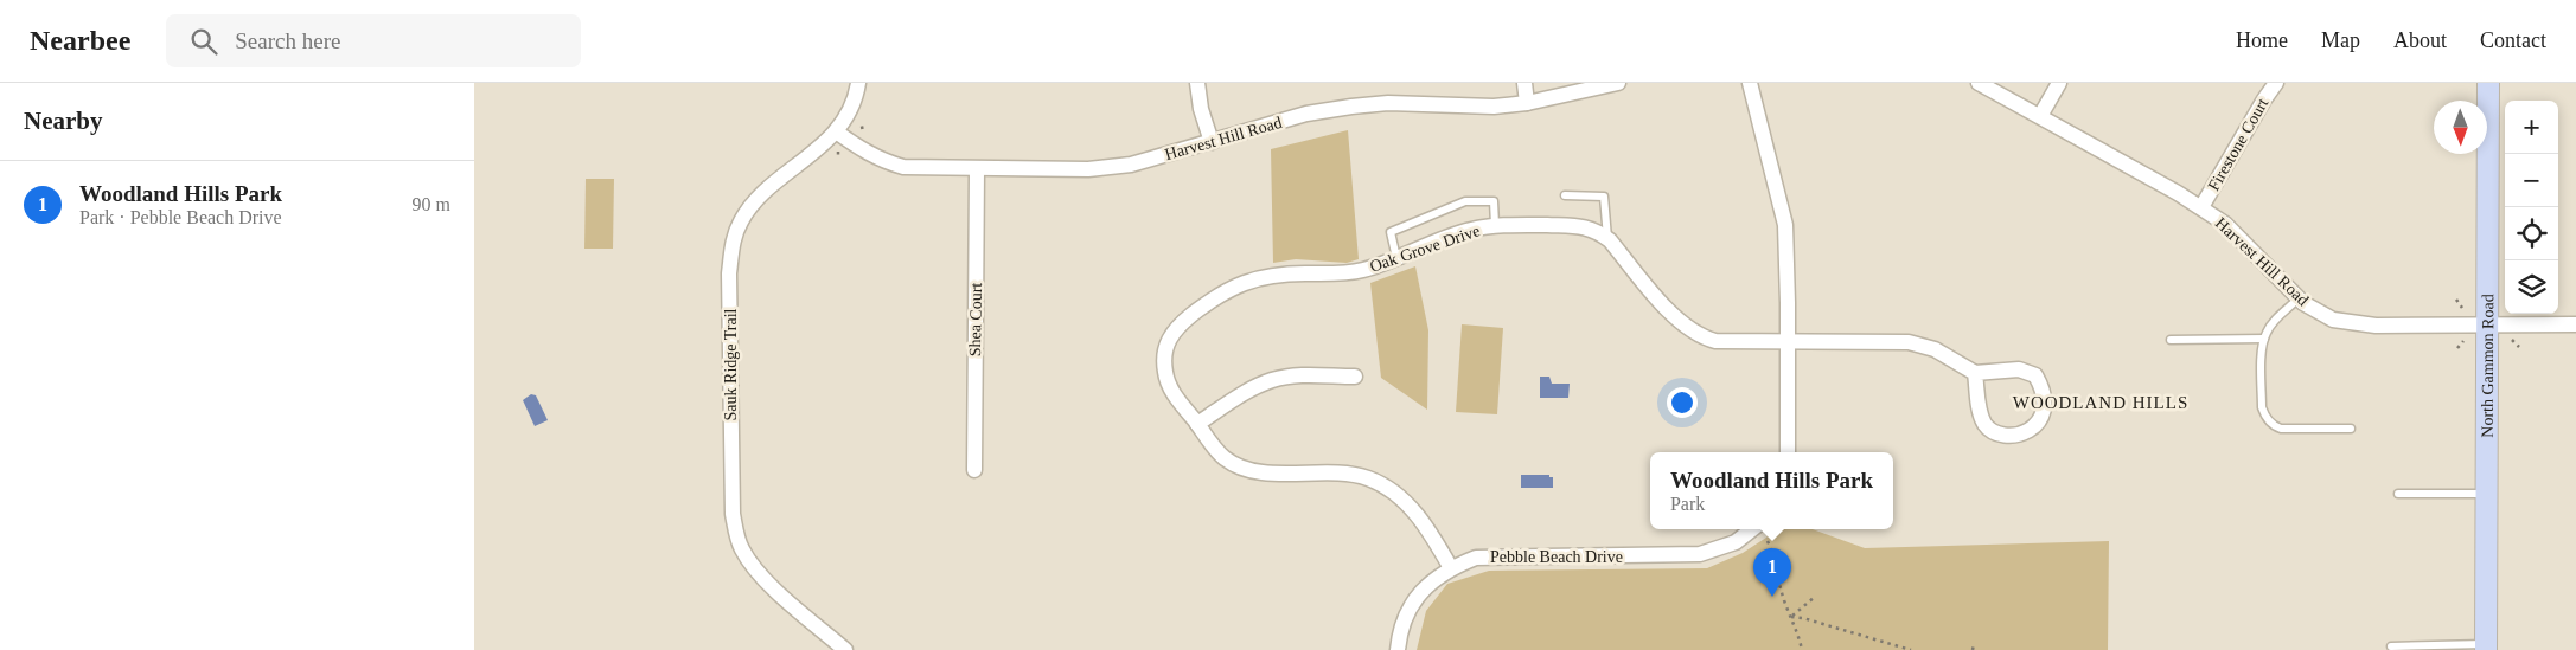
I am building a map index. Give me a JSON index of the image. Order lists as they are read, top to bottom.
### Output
{
  "streets": {
    "main road": ["North Gammon Road"],
    "street": [
      "Harvest Hill Road",
      "Firestone Court",
      "Oak Grove Drive",
      "Shea Court",
      "Sauk Ridge Trail",
      "Pebble Beach Drive"
    ]
  },
  "crossings": [
    ["Harvest Hill Road", "Firestone Court"],
    ["Harvest Hill Road", "Shea Court"],
    ["Harvest Hill Road", "Sauk Ridge Trail"],
    ["Harvest Hill Road", "North Gammon Road"],
    ["Oak Grove Drive", "Pebble Beach Drive"]
  ],
  "districts": ["WOODLAND HILLS"],
  "north": "bottom",
  "page": {
    "header": "Nearbee",
    "search": "Search here",
    "nav": [
      "Home",
      "Map",
      "About",
      "Contact"
    ],
    "heading": "Nearby",
    "map_buttons": ["+", "−"],
    "list": [
      {
        "mark": "1",
        "name": "Woodland Hills Park",
        "note": "Park · Pebble Beach Drive",
        "value": "90 m"
      }
    ],
    "popup": ["Woodland Hills Park", "Park"],
    "pins": "1"
  }
}
